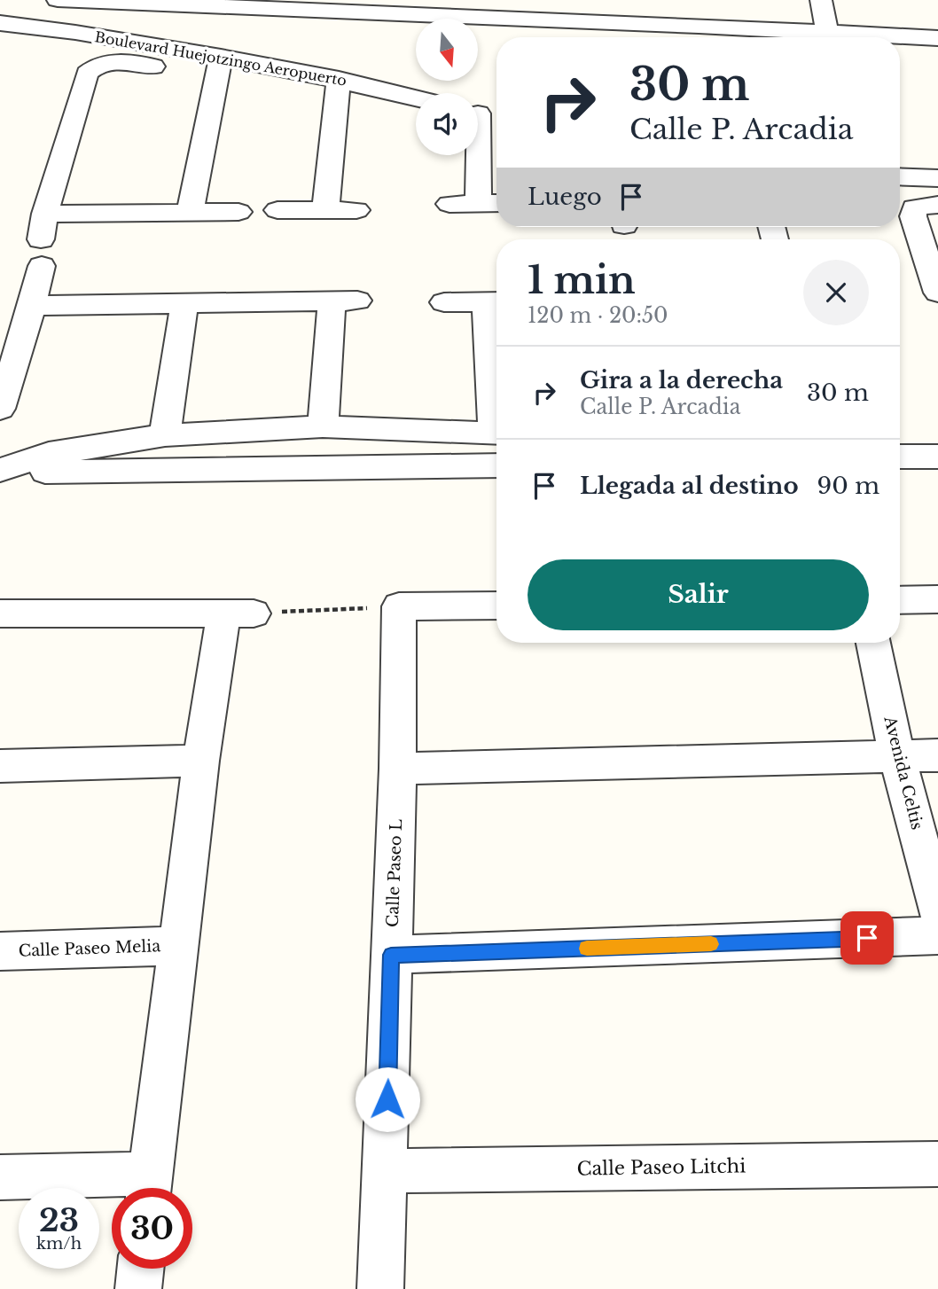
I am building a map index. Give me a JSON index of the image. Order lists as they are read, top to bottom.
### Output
{
  "streets": {
    "street": [
      "Boulevard Huejotzingo Aeropuerto",
      "Avenida Celtis",
      "Calle Paseo L",
      "Calle Paseo Melia",
      "Calle Paseo Litchi"
    ]
  },
  "crossings": [
    ["Calle Paseo L", "Calle Paseo Litchi"]
  ],
  "north": "bottom",
  "page": {
    "turn": ["30 m", "Calle P. Arcadia"],
    "then": "Luego",
    "heading": ["1 min", "120 m · 20:50"],
    "list": [
      {
        "name": "Gira a la derecha",
        "note": "Calle P. Arcadia",
        "value": "30 m"
      },
      {
        "name": "Llegada al destino",
        "value": "90 m"
      }
    ],
    "buttons": "Salir",
    "speed": "23 km/h",
    "limit": "30"
  }
}
